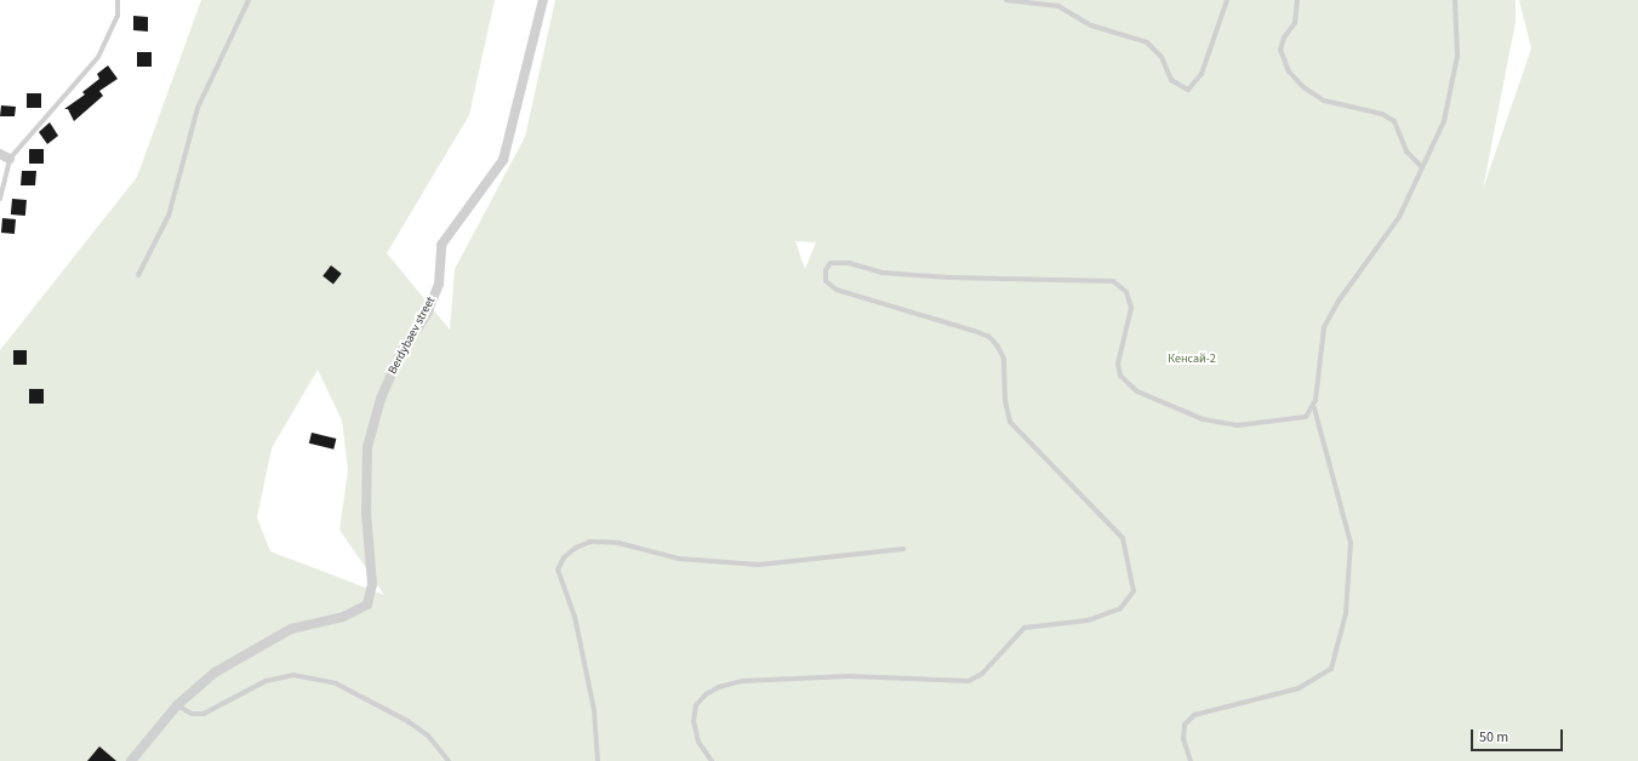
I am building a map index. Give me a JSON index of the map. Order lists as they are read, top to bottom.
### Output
{
  "streets": {
    "street": ["Berdybaev street"]
  },
  "parks": ["Кенсай-2"],
  "scale_bar": "50 m"
}
